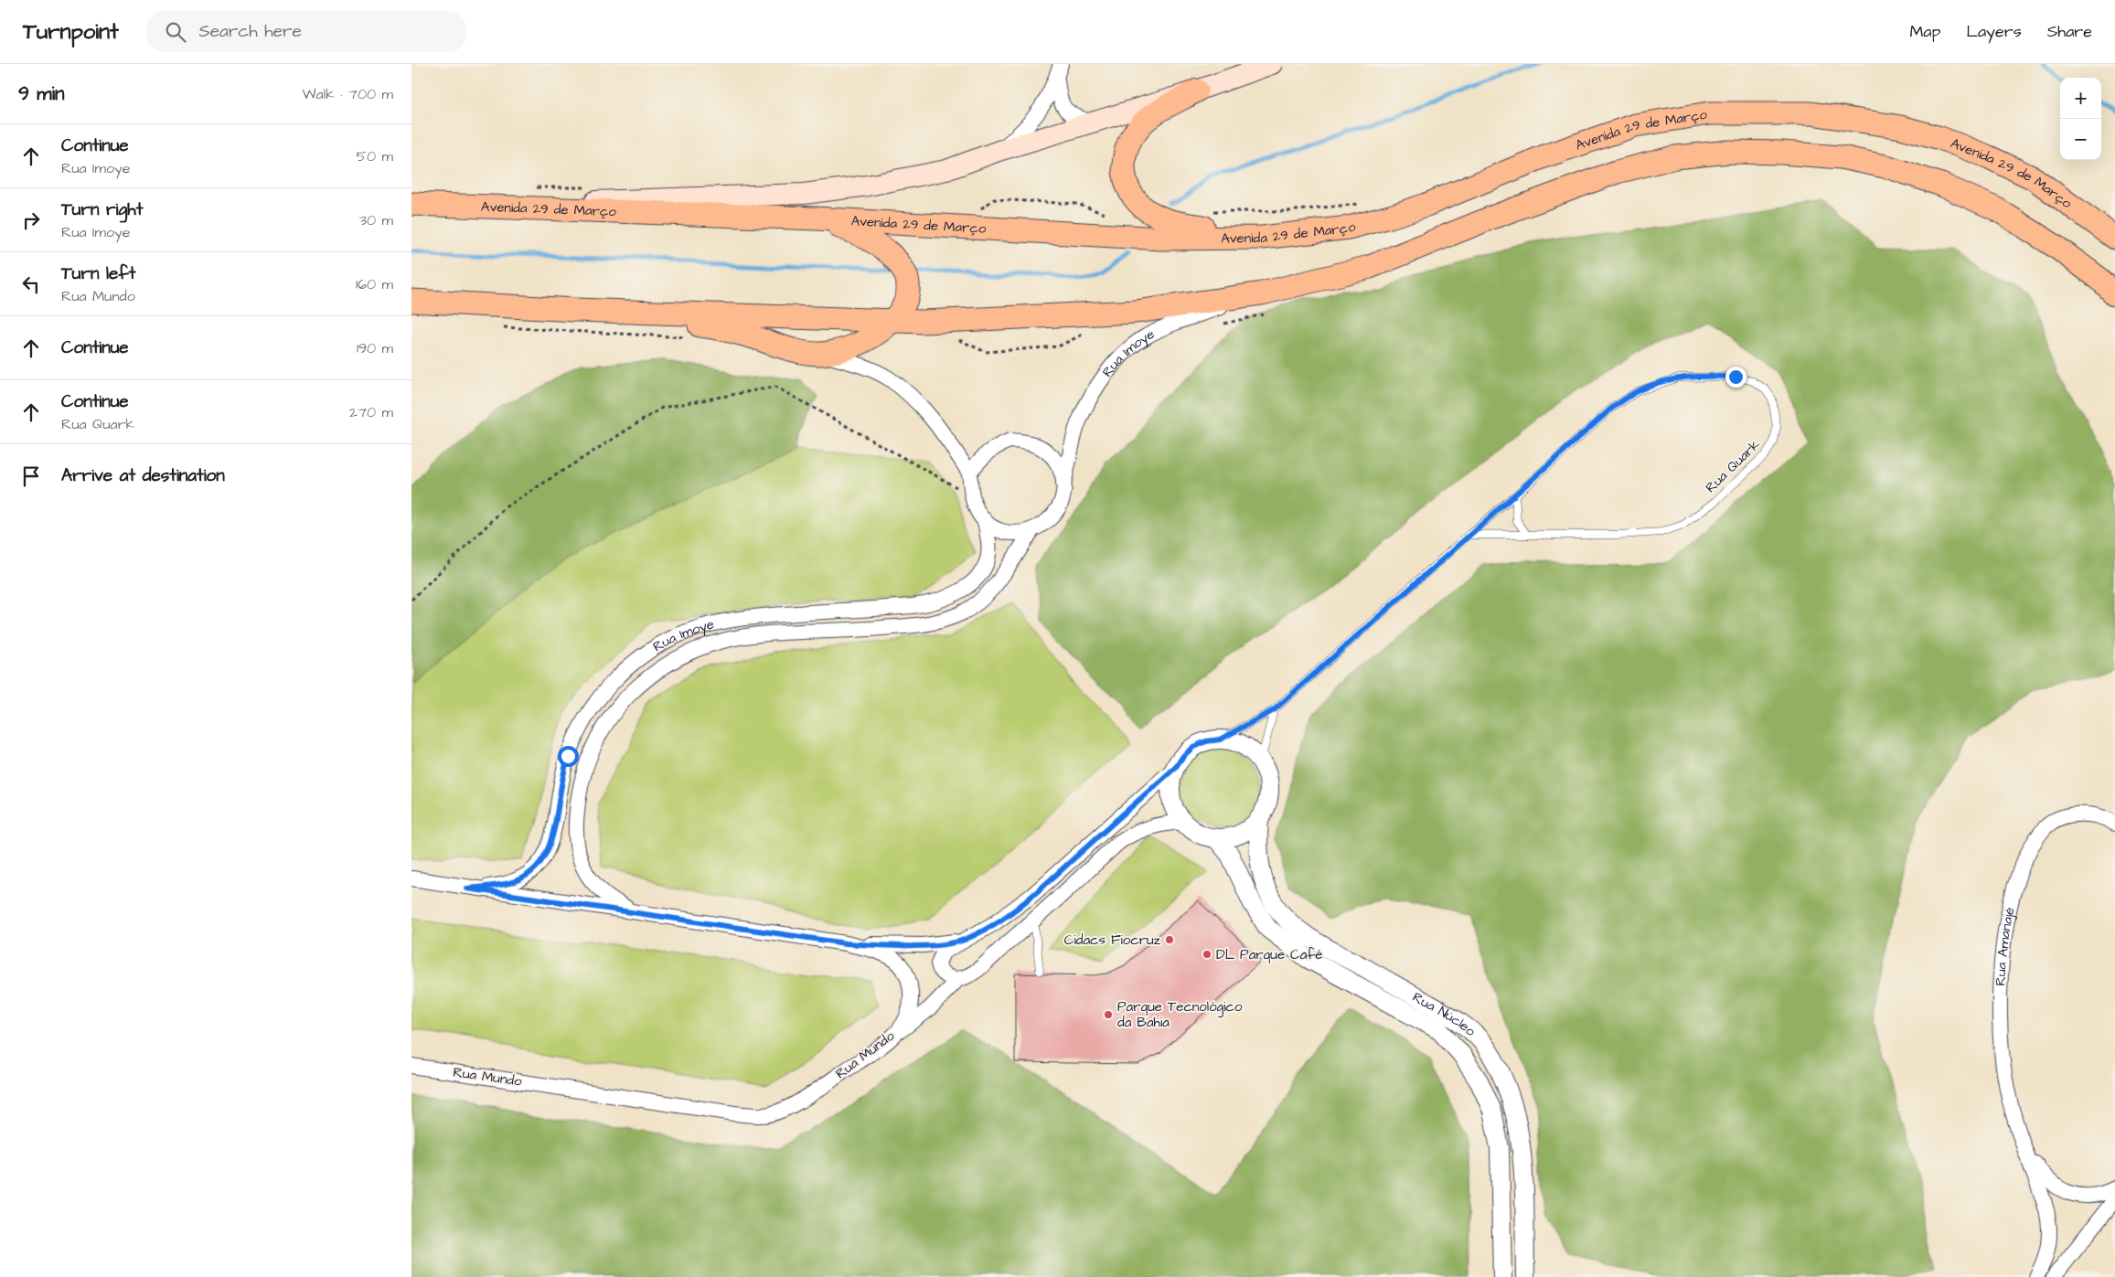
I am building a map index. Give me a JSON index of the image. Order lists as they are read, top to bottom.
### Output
{
  "streets": {
    "main road": ["Avenida 29 de Março"],
    "street": [
      "Rua Imoye",
      "Rua Amanajé",
      "Rua Núcleo",
      "Rua Mundo"
    ],
    "lane": ["Rua Quark"]
  },
  "crossings": [
    ["Rua Imoye", "Rua Mundo"],
    ["Rua Quark", "Rua Núcleo"]
  ],
  "places": ["Cidacs Fiocruz", "DL Parque Café", "Parque Tecnológico da Bahia"],
  "page": {
    "header": "Turnpoint",
    "search": "Search here",
    "nav": ["Map", "Layers", "Share"],
    "heading": ["9 min", "Walk · 700 m"],
    "map_buttons": ["+", "−"],
    "list": [
      ["Continue", "Rua Imoye", "50 m"],
      ["Turn right", "Rua Imoye", "30 m"],
      ["Turn left", "Rua Mundo", "160 m"],
      ["Continue", "190 m"],
      ["Continue", "Rua Quark", "270 m"],
      "Arrive at destination"
    ]
  }
}
